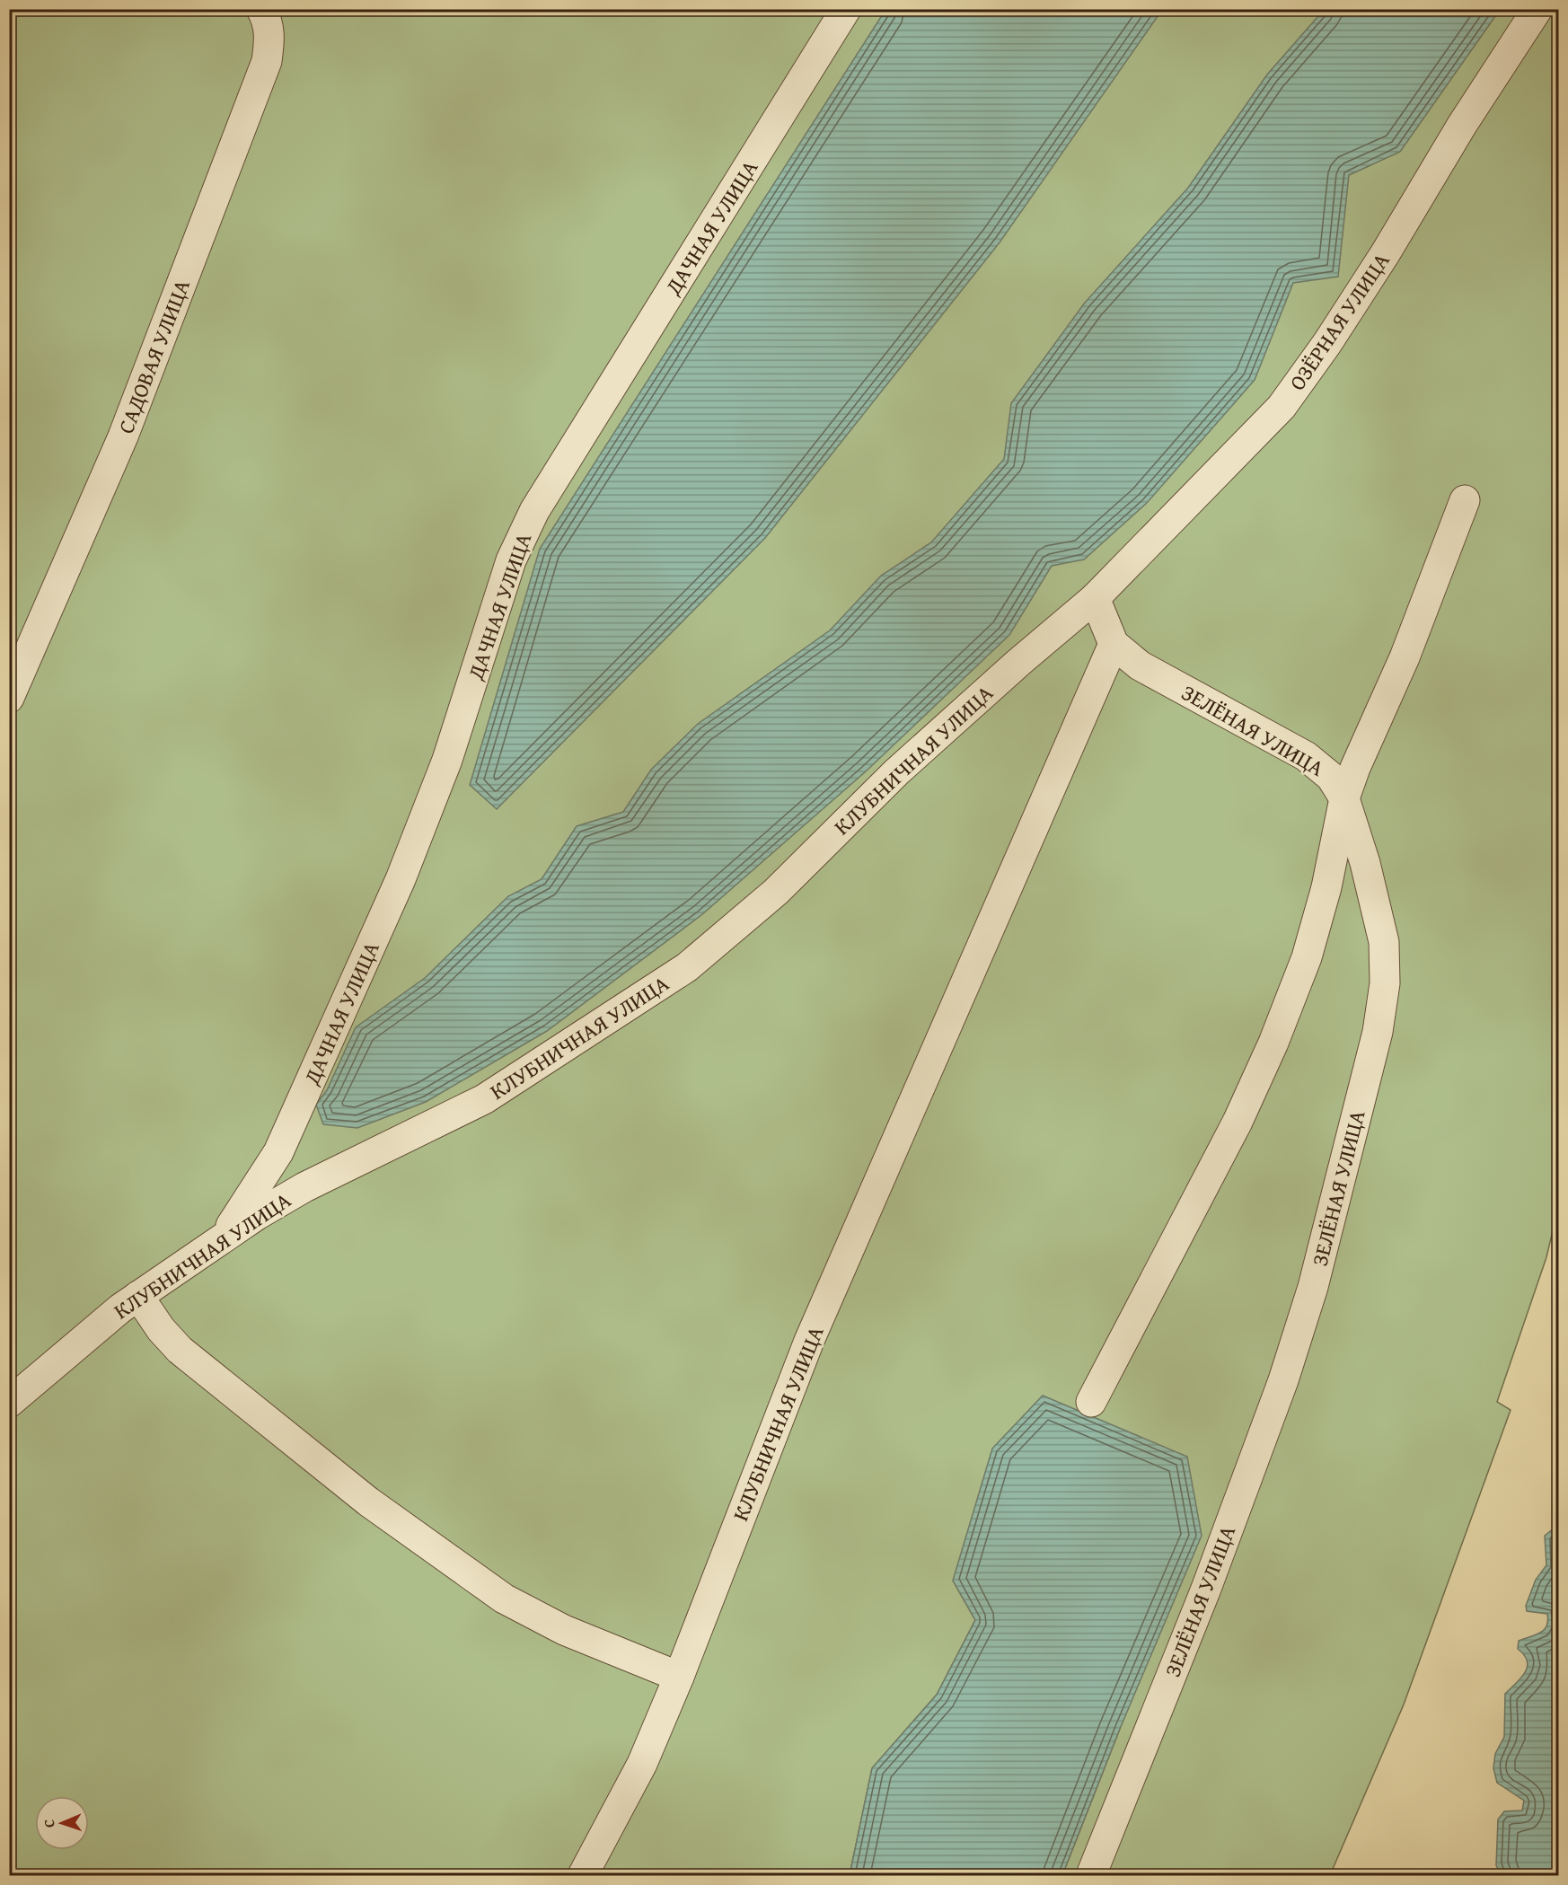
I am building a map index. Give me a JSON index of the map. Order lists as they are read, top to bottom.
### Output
{
  "streets": {
    "street": [
      "ДАЧНАЯ УЛИЦА",
      "ОЗЁРНАЯ УЛИЦА",
      "САДОВАЯ УЛИЦА",
      "ЗЕЛЁНАЯ УЛИЦА",
      "КЛУБНИЧНАЯ УЛИЦА"
    ]
  },
  "crossings": [
    ["ДАЧНАЯ УЛИЦА", "КЛУБНИЧНАЯ УЛИЦА"],
    ["ОЗЁРНАЯ УЛИЦА", "ЗЕЛЁНАЯ УЛИЦА"],
    ["ОЗЁРНАЯ УЛИЦА", "КЛУБНИЧНАЯ УЛИЦА"],
    ["ЗЕЛЁНАЯ УЛИЦА", "КЛУБНИЧНАЯ УЛИЦА"]
  ],
  "north": "left"
}
